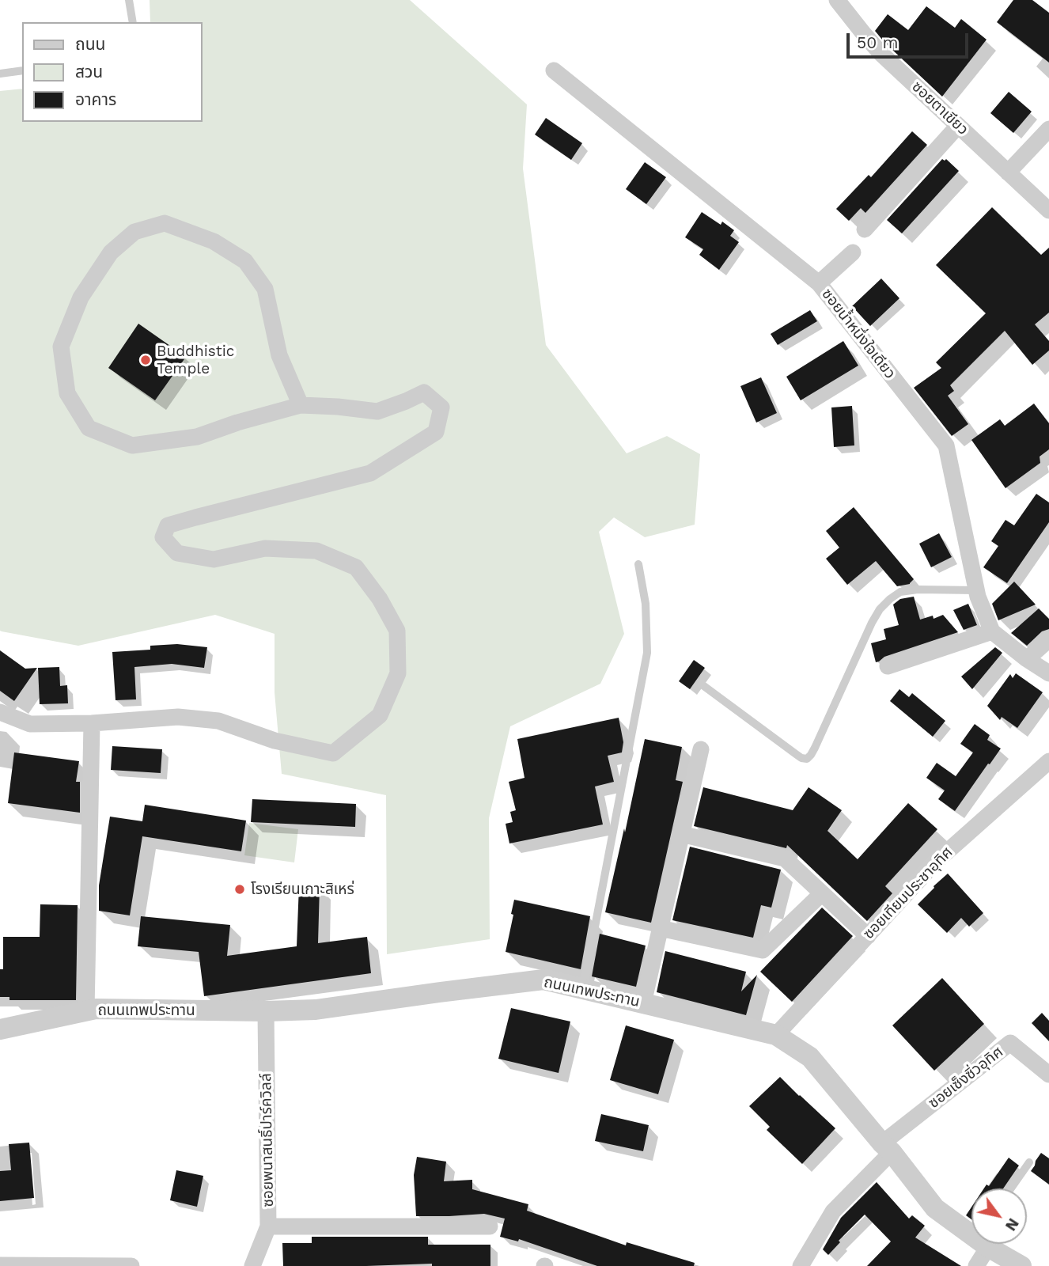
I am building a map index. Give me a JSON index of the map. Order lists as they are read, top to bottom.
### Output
{
  "streets": {
    "street": [
      "ซอยตาเขียว",
      "ซอยน้ำหนึ่งใจเดียว",
      "ซอยเทียมประชาอุทิศ",
      "ถนนเทพประทาน",
      "ซอยเซ็งซิ่วอุทิศ",
      "ซอยพนาสนธิ์ปาร์ควิลล์"
    ]
  },
  "crossings": [
    ["ซอยเทียมประชาอุทิศ", "ถนนเทพประทาน"],
    ["ถนนเทพประทาน", "ซอยเซ็งซิ่วอุทิศ"],
    ["ถนนเทพประทาน", "ซอยพนาสนธิ์ปาร์ควิลล์"]
  ],
  "places": ["Buddhistic Temple", "โรงเรียนเกาะสิเหร่"],
  "legend": ["ถนน", "สวน", "อาคาร"],
  "scale_bar": "50 m",
  "north": "bottom right"
}
